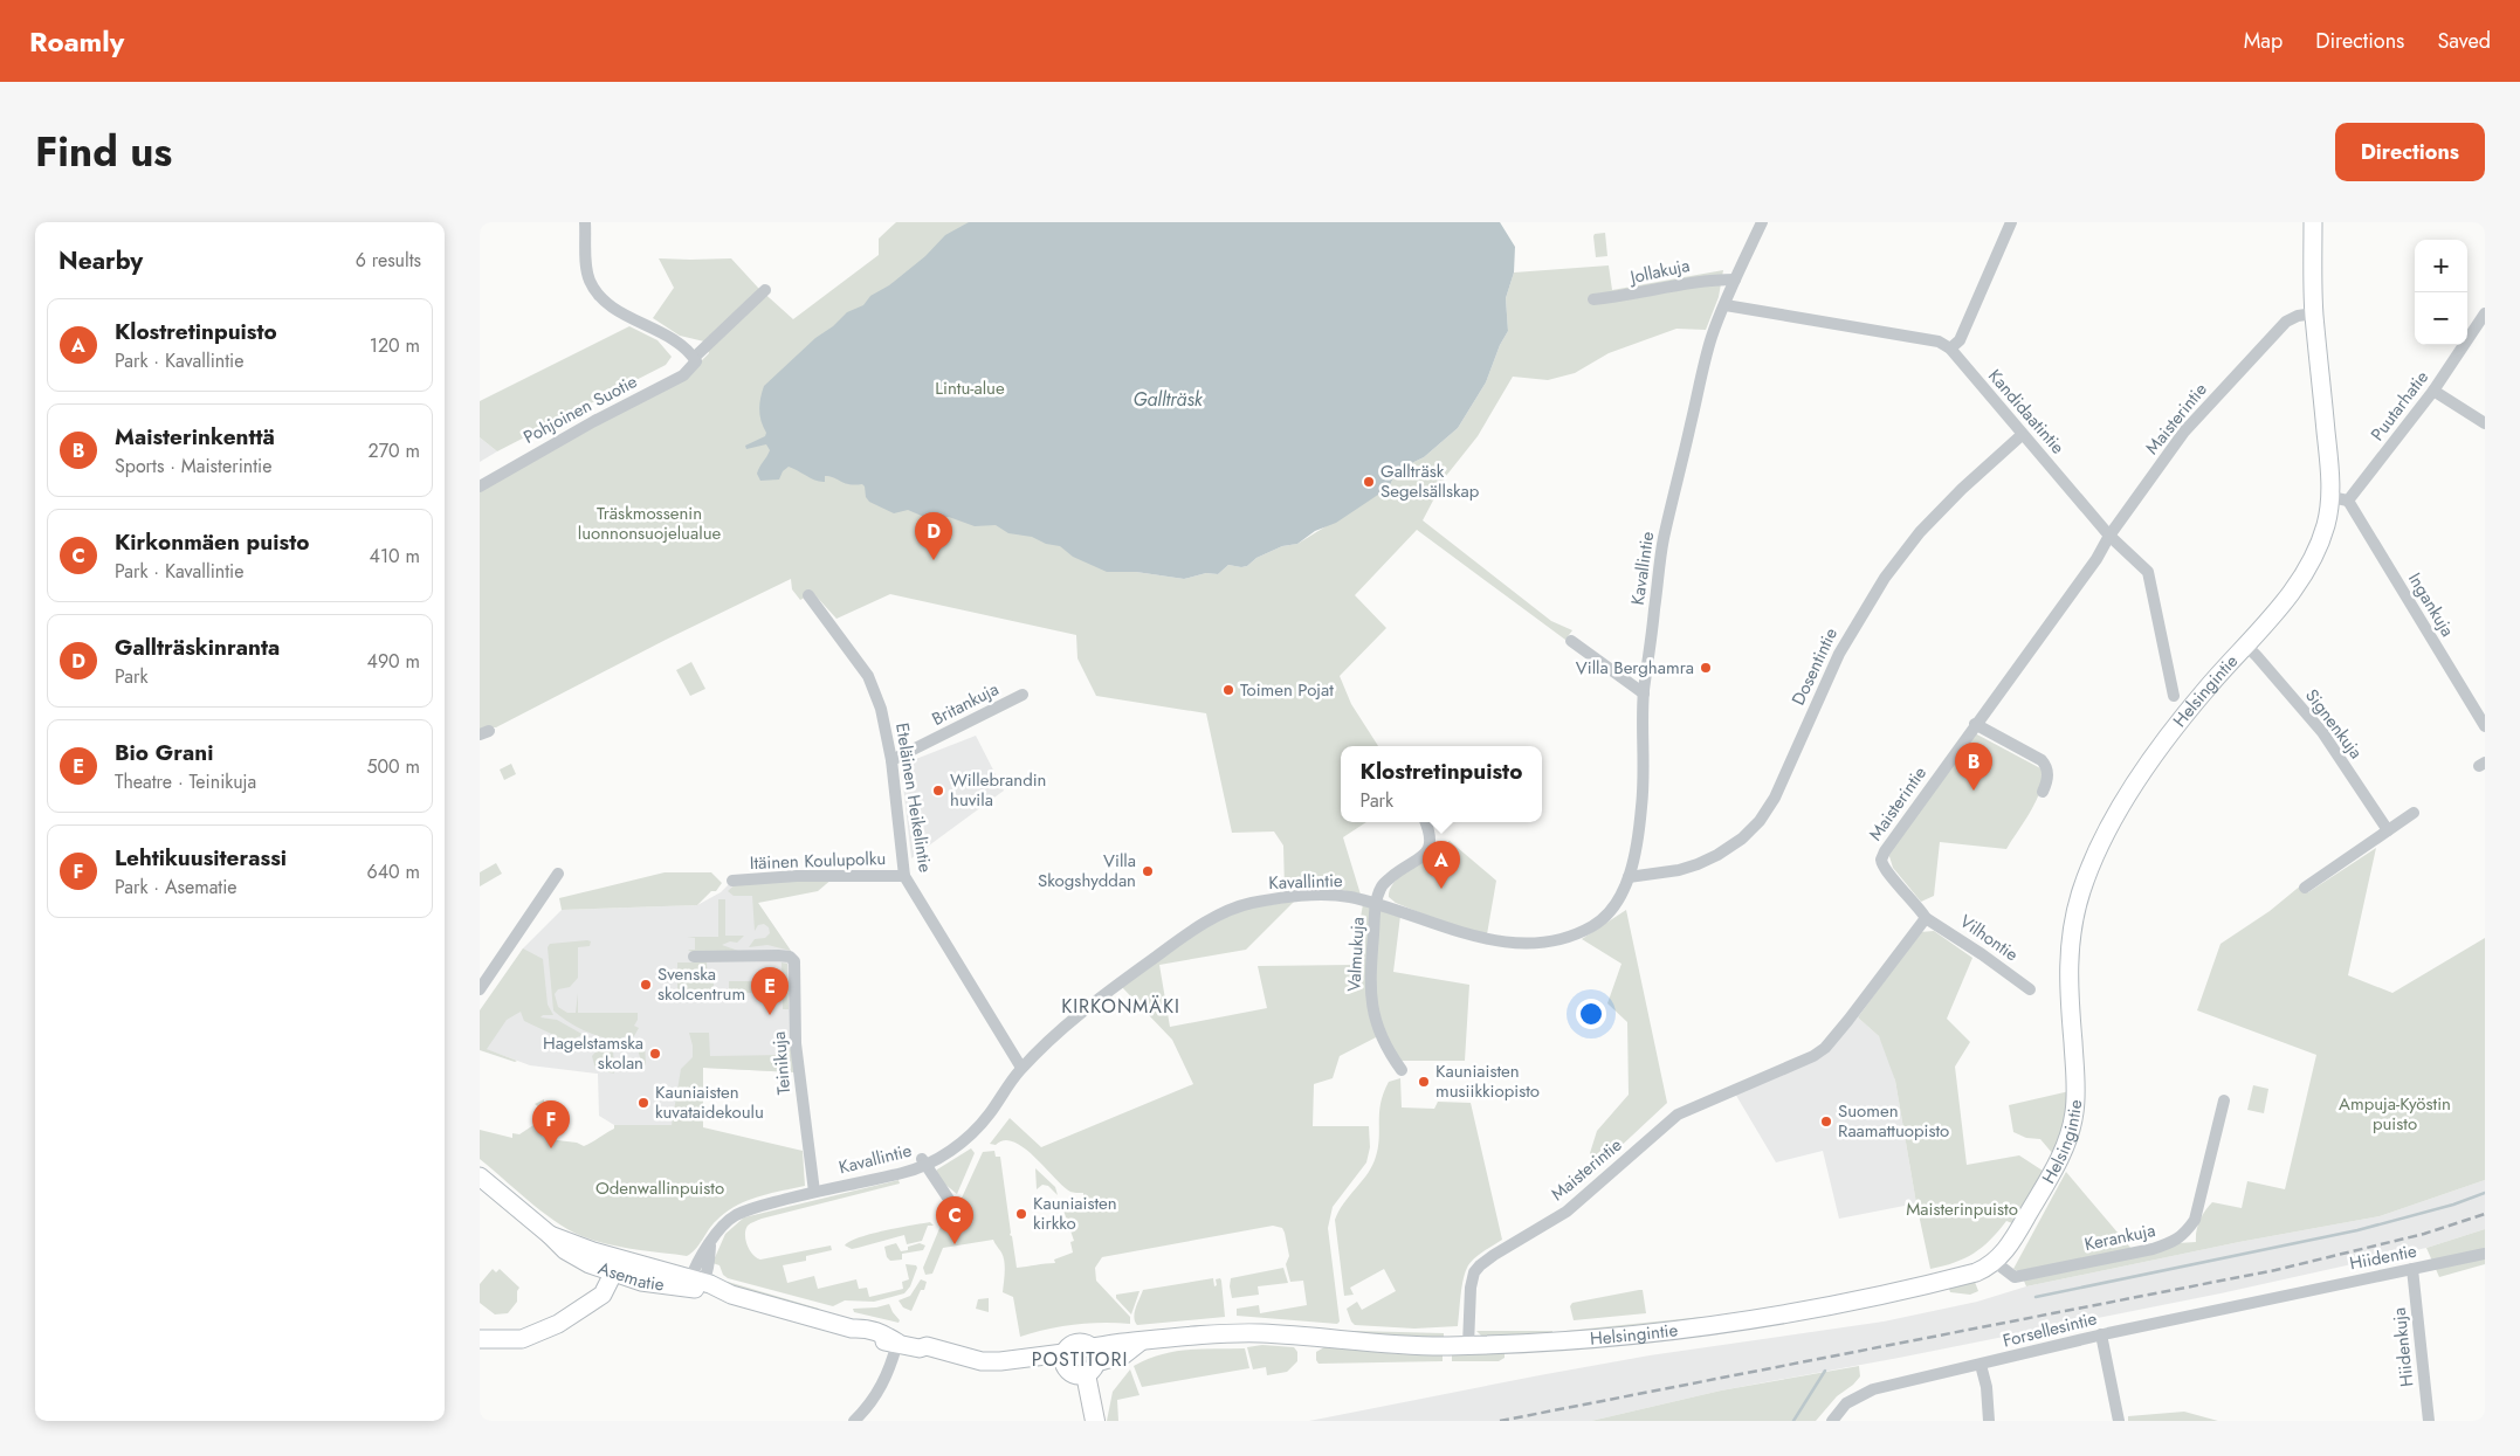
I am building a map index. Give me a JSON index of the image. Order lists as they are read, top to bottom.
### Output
{
  "streets": {
    "main road": ["Helsingintie", "Asematie"],
    "street": [
      "Jollakuja",
      "Puutarhatie",
      "Pohjoinen Suotie",
      "Kandidaatintie",
      "Maisterintie",
      "Kavallintie",
      "Ingankuja",
      "Dosentintie",
      "Britankuja",
      "Signenkuja",
      "Eteläinen Heikelintie",
      "Itäinen Koulupolku",
      "Vilhontie",
      "Valmukuja",
      "Teinikuja",
      "Kerankuja",
      "Hiidentie",
      "Forsellesintie",
      "Hiidenkuja"
    ]
  },
  "crossings": [
    ["Jollakuja", "Kavallintie"],
    ["Puutarhatie", "Ingankuja"],
    ["Kandidaatintie", "Maisterintie"],
    ["Kandidaatintie", "Dosentintie"],
    ["Maisterintie", "Helsingintie"],
    ["Maisterintie", "Vilhontie"],
    ["Kavallintie", "Dosentintie"],
    ["Kavallintie", "Eteläinen Heikelintie"],
    ["Kavallintie", "Valmukuja"],
    ["Kavallintie", "Teinikuja"],
    ["Kavallintie", "Asematie"],
    ["Helsingintie", "Signenkuja"],
    ["Helsingintie", "Kerankuja"],
    ["Helsingintie", "Asematie"],
    ["Britankuja", "Eteläinen Heikelintie"],
    ["Eteläinen Heikelintie", "Itäinen Koulupolku"],
    ["Hiidentie", "Forsellesintie"],
    ["Hiidentie", "Hiidenkuja"]
  ],
  "districts": ["KIRKONMÄKI", "POSTITORI"],
  "water": ["Gallträsk"],
  "parks": [
    "Lintu-alue",
    "Träskmossenin luonnonsuojelualue",
    "Ampuja-Kyöstin puisto",
    "Odenwallinpuisto",
    "Maisterinpuisto"
  ],
  "places": [
    "Gallträsk Segelsällskap",
    "Villa Berghamra",
    "Toimen Pojat",
    "Willebrandin huvila",
    "Villa Skogshyddan",
    "Svenska skolcentrum",
    "Hagelstamska skolan",
    "Kauniaisten musiikkiopisto",
    "Kauniaisten kuvataidekoulu",
    "Suomen Raamattuopisto",
    "Kauniaisten kirkko"
  ],
  "page": {
    "header": "Roamly",
    "nav": ["Map", "Directions", "Saved"],
    "title": "Find us",
    "buttons": "Directions",
    "heading": ["Nearby", "6 results"],
    "map_buttons": ["+", "−"],
    "list": [
      {
        "mark": "A",
        "name": "Klostretinpuisto",
        "note": "Park · Kavallintie",
        "value": "120 m"
      },
      {
        "mark": "B",
        "name": "Maisterinkenttä",
        "note": "Sports · Maisterintie",
        "value": "270 m"
      },
      {
        "mark": "C",
        "name": "Kirkonmäen puisto",
        "note": "Park · Kavallintie",
        "value": "410 m"
      },
      {
        "mark": "D",
        "name": "Gallträskinranta",
        "note": "Park",
        "value": "490 m"
      },
      {
        "mark": "E",
        "name": "Bio Grani",
        "note": "Theatre · Teinikuja",
        "value": "500 m"
      },
      {
        "mark": "F",
        "name": "Lehtikuusiterassi",
        "note": "Park · Asematie",
        "value": "640 m"
      }
    ],
    "pins": [
      "D",
      "B",
      "A",
      "E",
      "F",
      "C"
    ],
    "popup": ["Klostretinpuisto", "Park"]
  }
}
